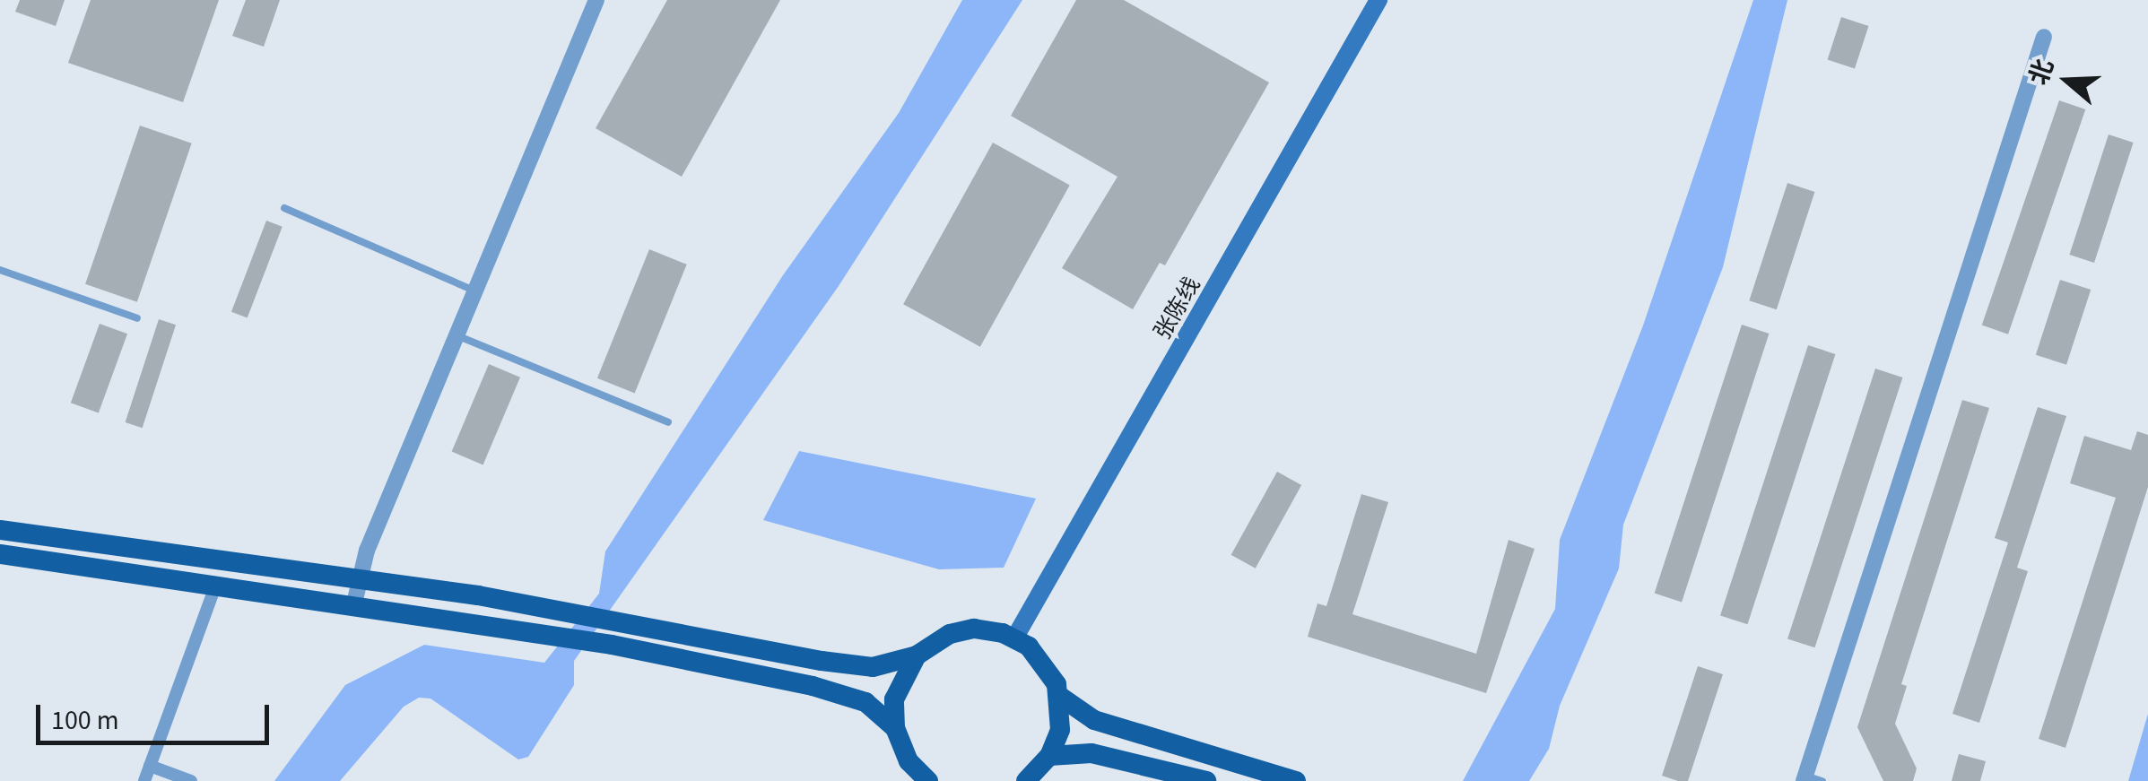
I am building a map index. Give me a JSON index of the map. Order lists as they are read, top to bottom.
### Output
{
  "streets": {
    "main road": ["张陈线"]
  },
  "scale_bar": "100 m",
  "north": "left"
}
